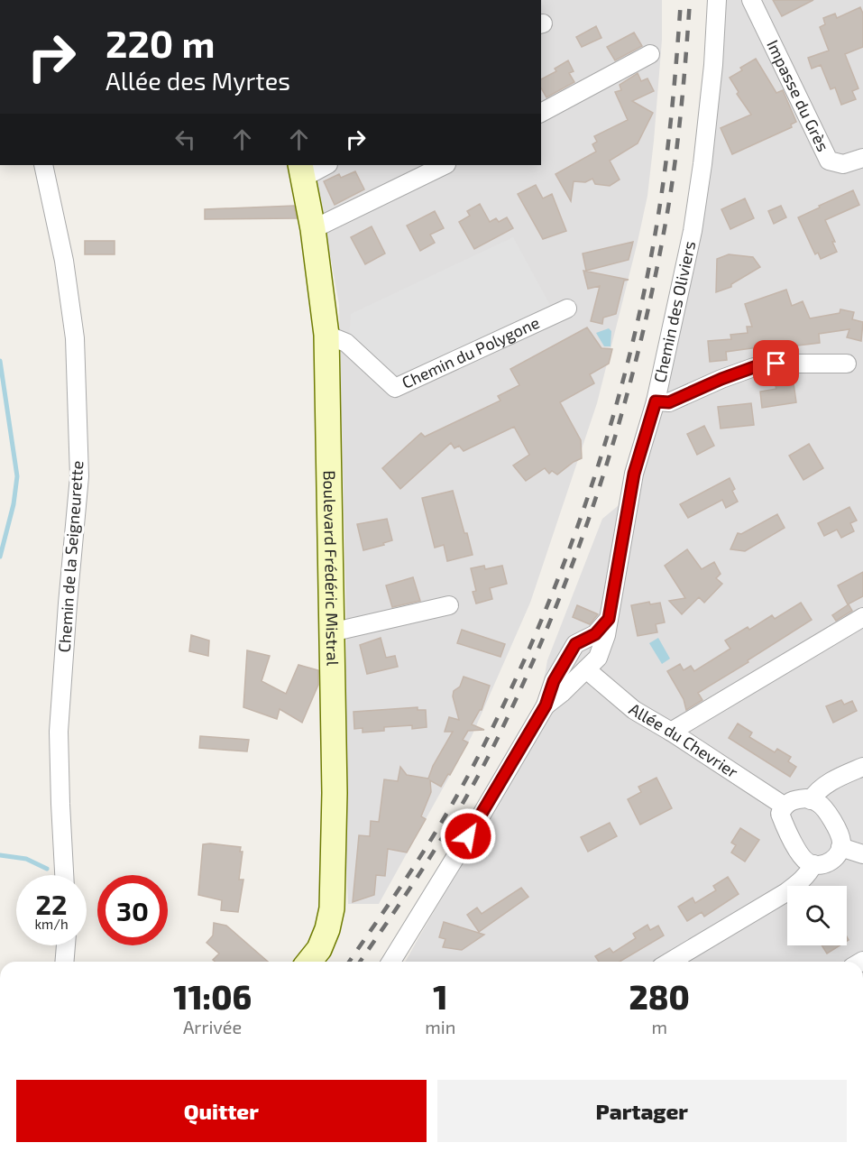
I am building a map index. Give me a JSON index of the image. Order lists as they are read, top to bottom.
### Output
{
  "streets": {
    "main road": ["Boulevard Frédéric Mistral"],
    "street": [
      "Impasse du Grès",
      "Chemin des Oliviers",
      "Chemin du Polygone",
      "Chemin de la Seigneurette",
      "Allée du Chevrier"
    ]
  },
  "crossings": [
    ["Chemin des Oliviers", "Allée du Chevrier"],
    ["Chemin du Polygone", "Boulevard Frédéric Mistral"]
  ],
  "page": {
    "turn": ["220 m", "Allée des Myrtes"],
    "speed": "22 km/h",
    "limit": "30",
    "eta": [
      "11:06",
      "Arrivée",
      "1",
      "min",
      "280",
      "m"
    ],
    "buttons": ["Quitter", "Partager"]
  }
}
